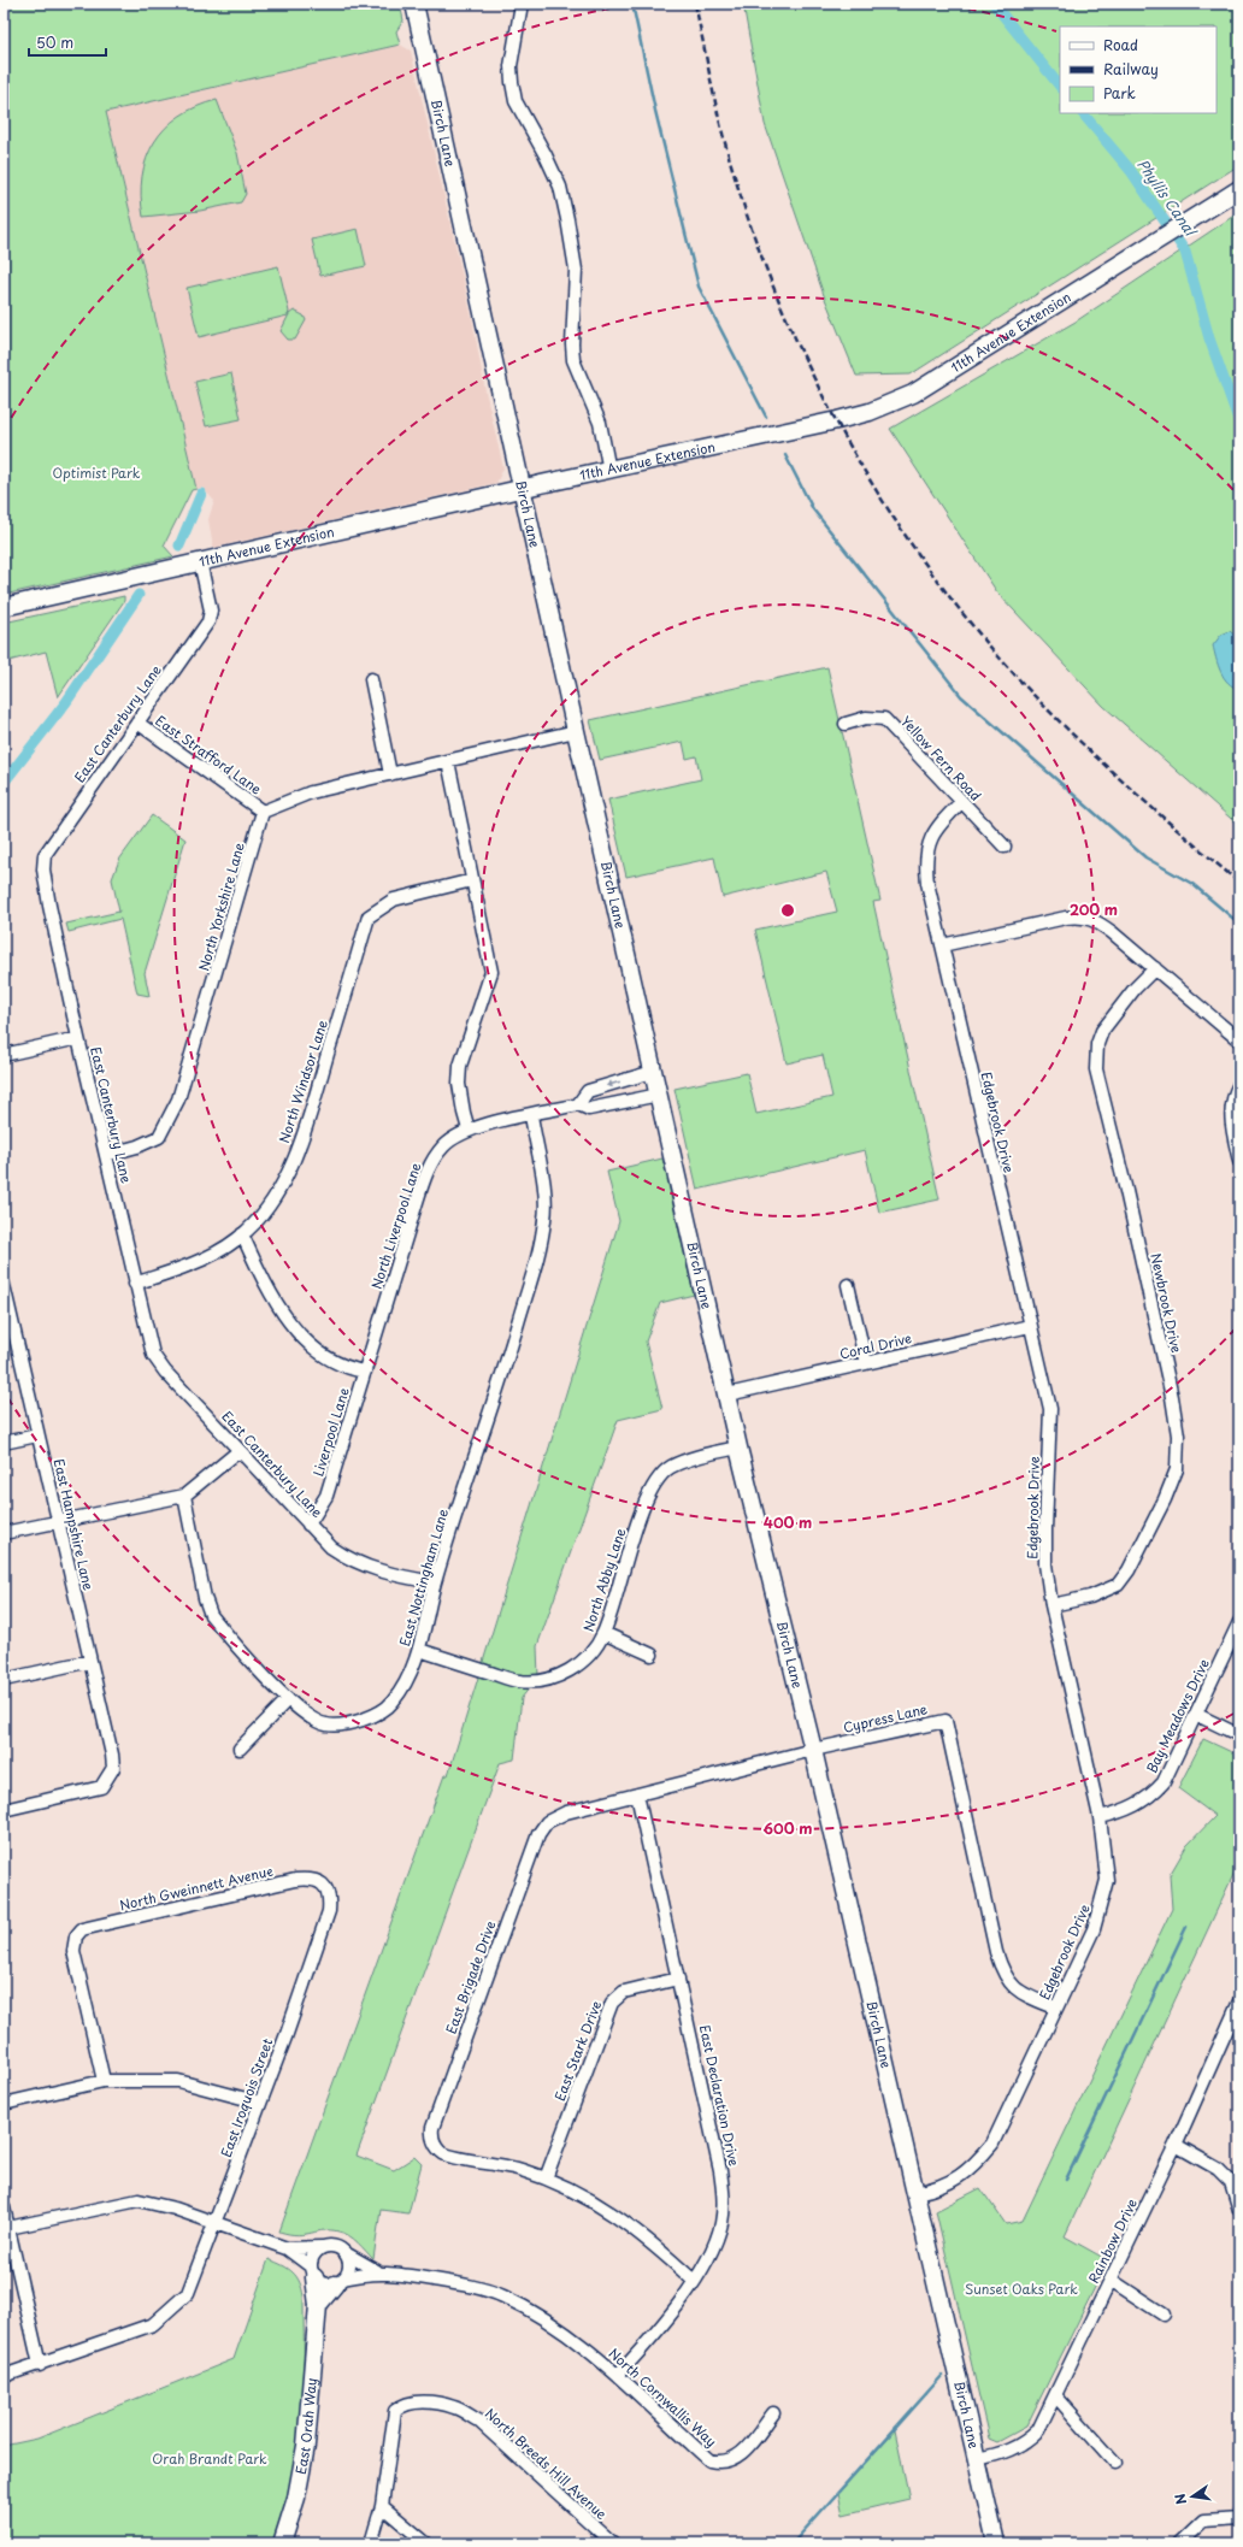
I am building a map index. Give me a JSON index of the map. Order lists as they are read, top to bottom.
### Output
{
  "streets": {
    "street": [
      "Birch Lane",
      "11th Avenue Extension",
      "East Canterbury Lane",
      "East Strafford Lane",
      "Yellow Fern Road",
      "North Yorkshire Lane",
      "North Windsor Lane",
      "Edgebrook Drive",
      "North Liverpool Lane",
      "Newbrook Drive",
      "Coral Drive",
      "Liverpool Lane",
      "East Hampshire Lane",
      "East Nottingham Lane",
      "North Abby Lane",
      "Bay Meadows Drive",
      "Cypress Lane",
      "North Gweinnett Avenue",
      "East Brigade Drive",
      "East Stark Drive",
      "East Declaration Drive",
      "East Iroquois Street",
      "Rainbow Drive",
      "North Cornwallis Way",
      "East Orah Way",
      "North Breeds Hill Avenue"
    ]
  },
  "crossings": [
    ["Birch Lane", "11th Avenue Extension"],
    ["Birch Lane", "Edgebrook Drive"],
    ["Birch Lane", "North Liverpool Lane"],
    ["Birch Lane", "Coral Drive"],
    ["Birch Lane", "North Abby Lane"],
    ["Birch Lane", "Cypress Lane"],
    ["Birch Lane", "Rainbow Drive"],
    ["11th Avenue Extension", "East Canterbury Lane"],
    ["East Canterbury Lane", "East Strafford Lane"],
    ["East Canterbury Lane", "North Yorkshire Lane"],
    ["East Canterbury Lane", "North Windsor Lane"],
    ["East Canterbury Lane", "Liverpool Lane"],
    ["East Canterbury Lane", "East Nottingham Lane"],
    ["East Strafford Lane", "North Yorkshire Lane"],
    ["Yellow Fern Road", "Edgebrook Drive"],
    ["Edgebrook Drive", "Newbrook Drive"],
    ["Edgebrook Drive", "Coral Drive"],
    ["Edgebrook Drive", "Bay Meadows Drive"],
    ["Edgebrook Drive", "Cypress Lane"],
    ["North Liverpool Lane", "Liverpool Lane"],
    ["North Liverpool Lane", "East Nottingham Lane"],
    ["East Nottingham Lane", "North Abby Lane"],
    ["Cypress Lane", "East Brigade Drive"],
    ["Cypress Lane", "East Declaration Drive"],
    ["North Gweinnett Avenue", "East Iroquois Street"],
    ["East Brigade Drive", "East Stark Drive"],
    ["East Stark Drive", "East Declaration Drive"],
    ["East Declaration Drive", "North Cornwallis Way"],
    ["North Cornwallis Way", "East Orah Way"]
  ],
  "water": ["Phyllis Canal"],
  "parks": ["Optimist Park", "Sunset Oaks Park", "Orah Brandt Park"],
  "legend": ["Road", "Railway", "Park"],
  "scale_bar": "50 m",
  "north": "left",
  "rings": ["200 m", "400 m", "600 m"]
}
